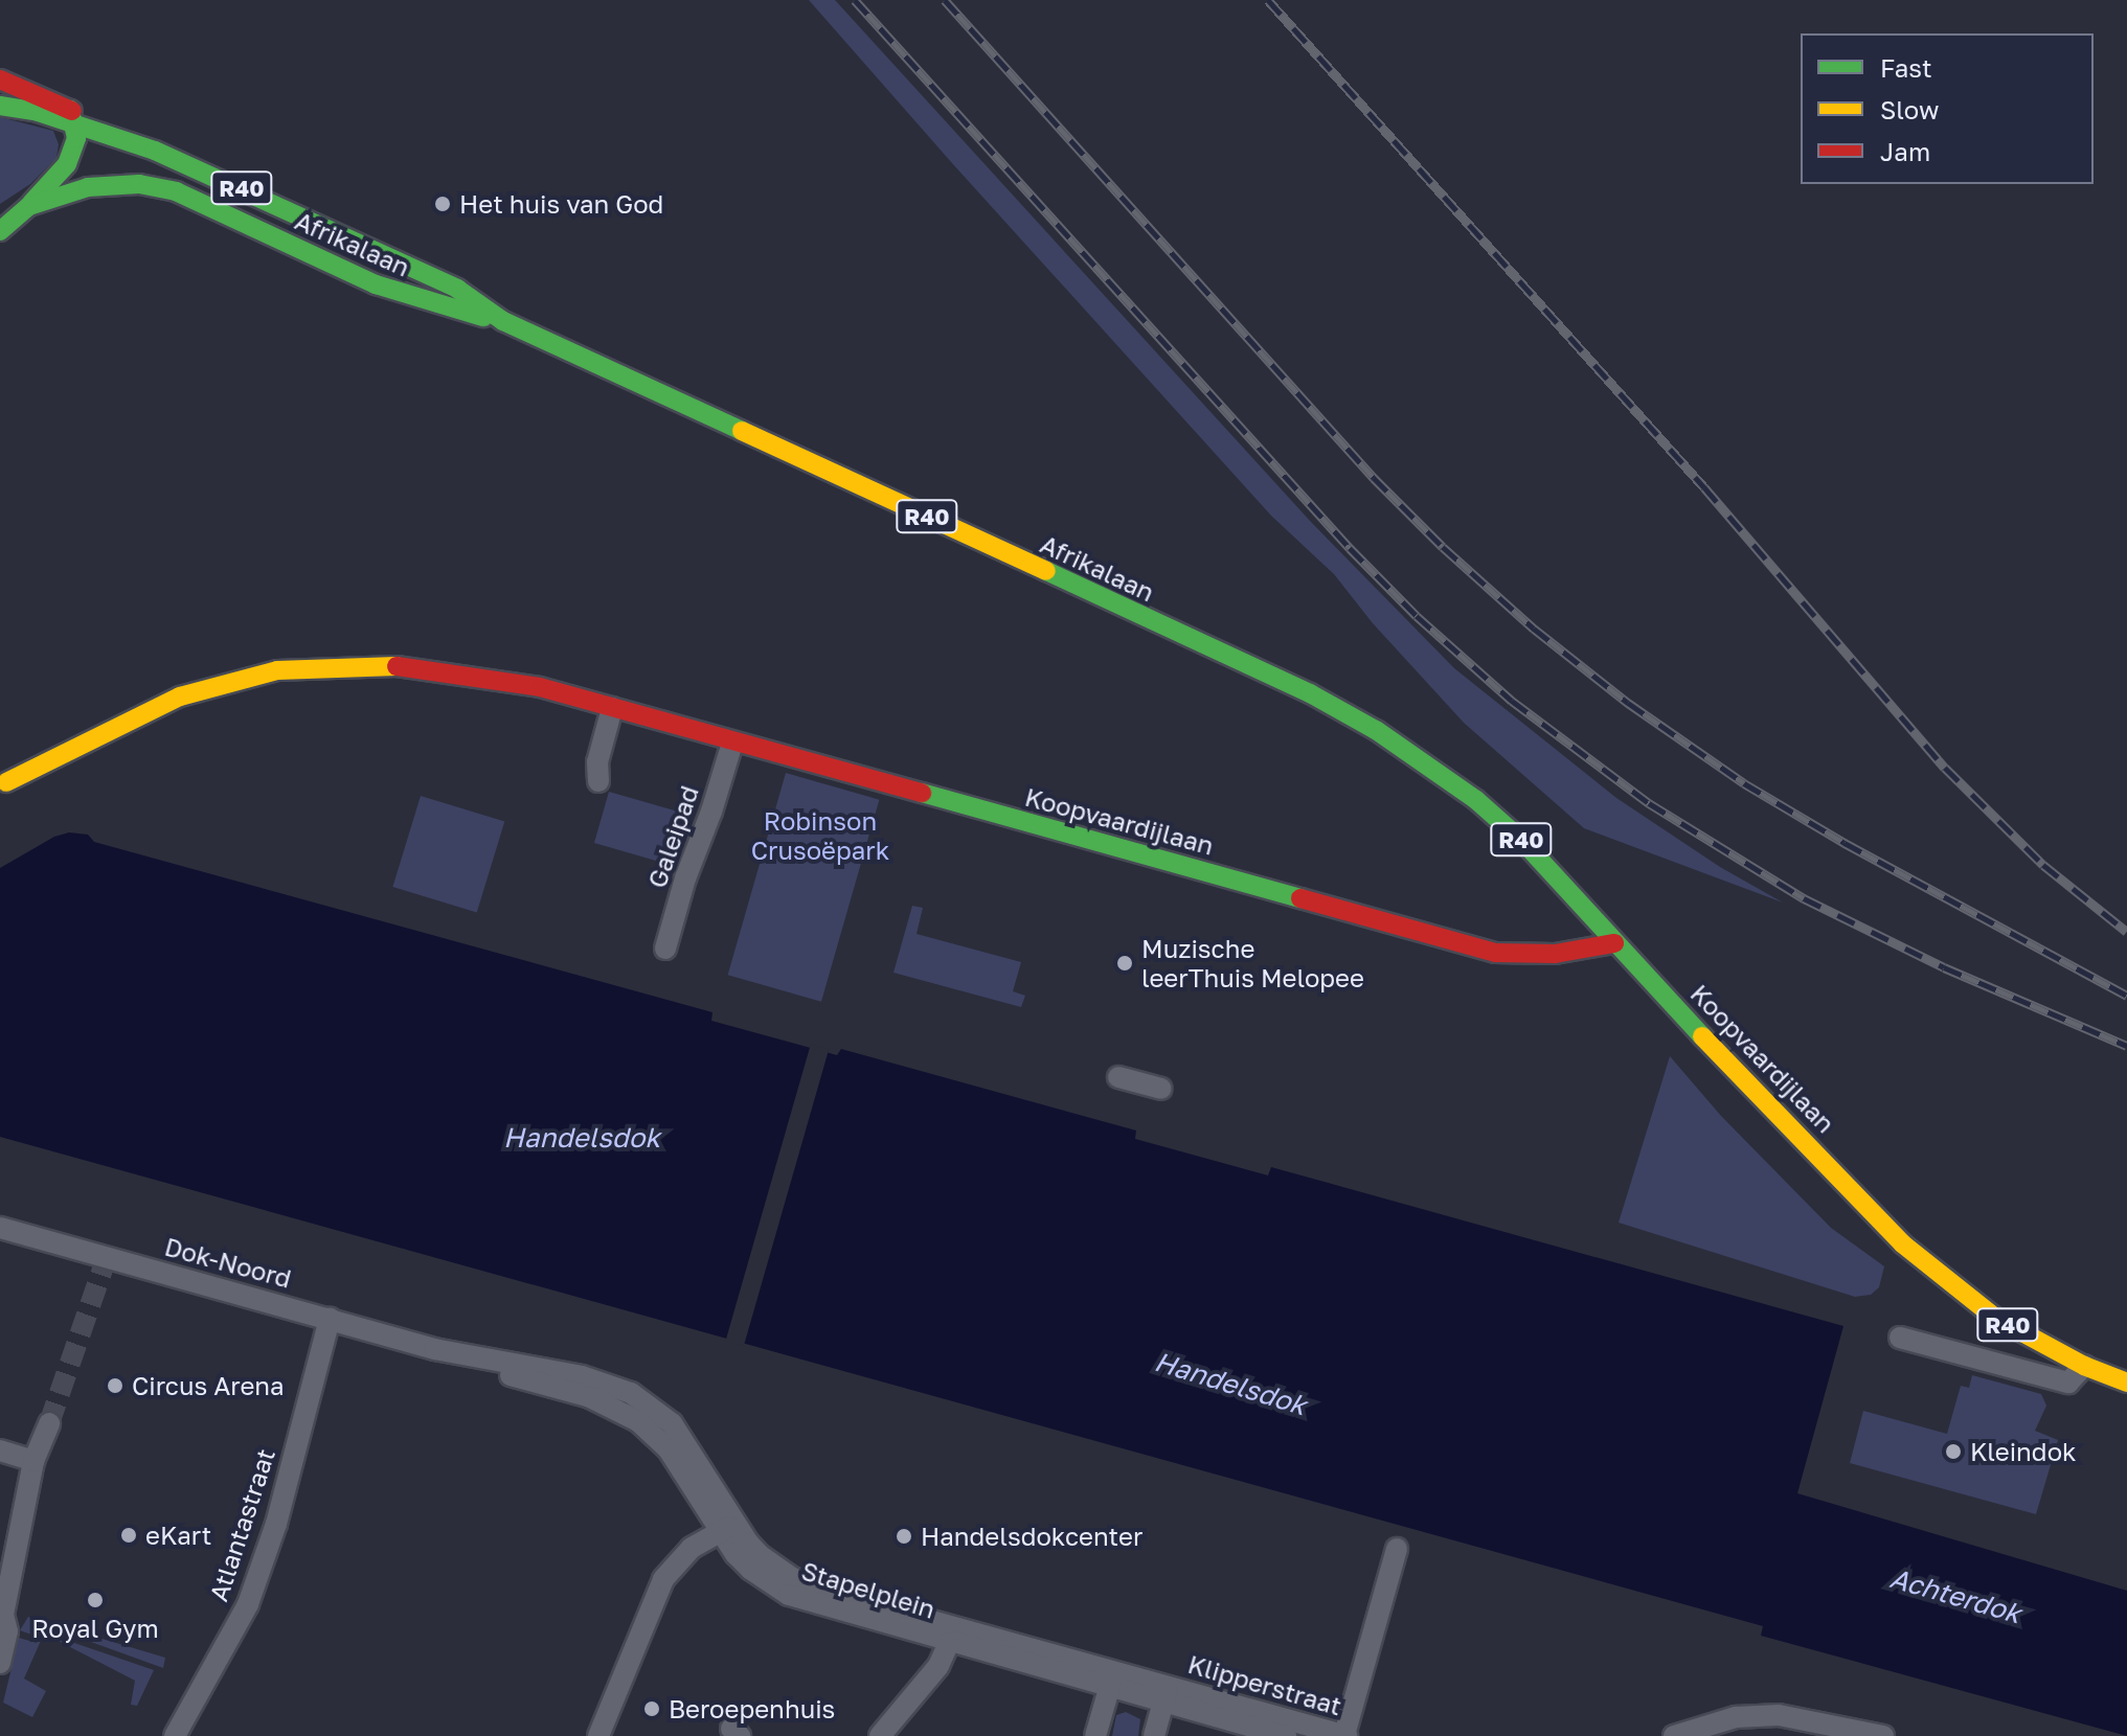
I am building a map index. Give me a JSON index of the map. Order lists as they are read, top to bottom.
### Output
{
  "streets": {
    "main road": ["R40", "Afrikalaan", "Koopvaardijlaan"],
    "street": [
      "Galeipad",
      "Dok-Noord",
      "Atlantastraat",
      "Stapelplein",
      "Klipperstraat"
    ]
  },
  "crossings": [
    ["Afrikalaan", "Koopvaardijlaan"],
    ["Koopvaardijlaan", "Galeipad"],
    ["Dok-Noord", "Atlantastraat"],
    ["Dok-Noord", "Stapelplein"],
    ["Stapelplein", "Klipperstraat"]
  ],
  "water": ["Handelsdok", "Achterdok"],
  "parks": ["Robinson Crusoëpark"],
  "places": [
    "Het huis van God",
    "Muzische leerThuis Melopee",
    "Circus Arena",
    "Kleindok",
    "eKart",
    "Handelsdokcenter",
    "Royal Gym",
    "Beroepenhuis"
  ],
  "legend": ["Fast", "Slow", "Jam"]
}
